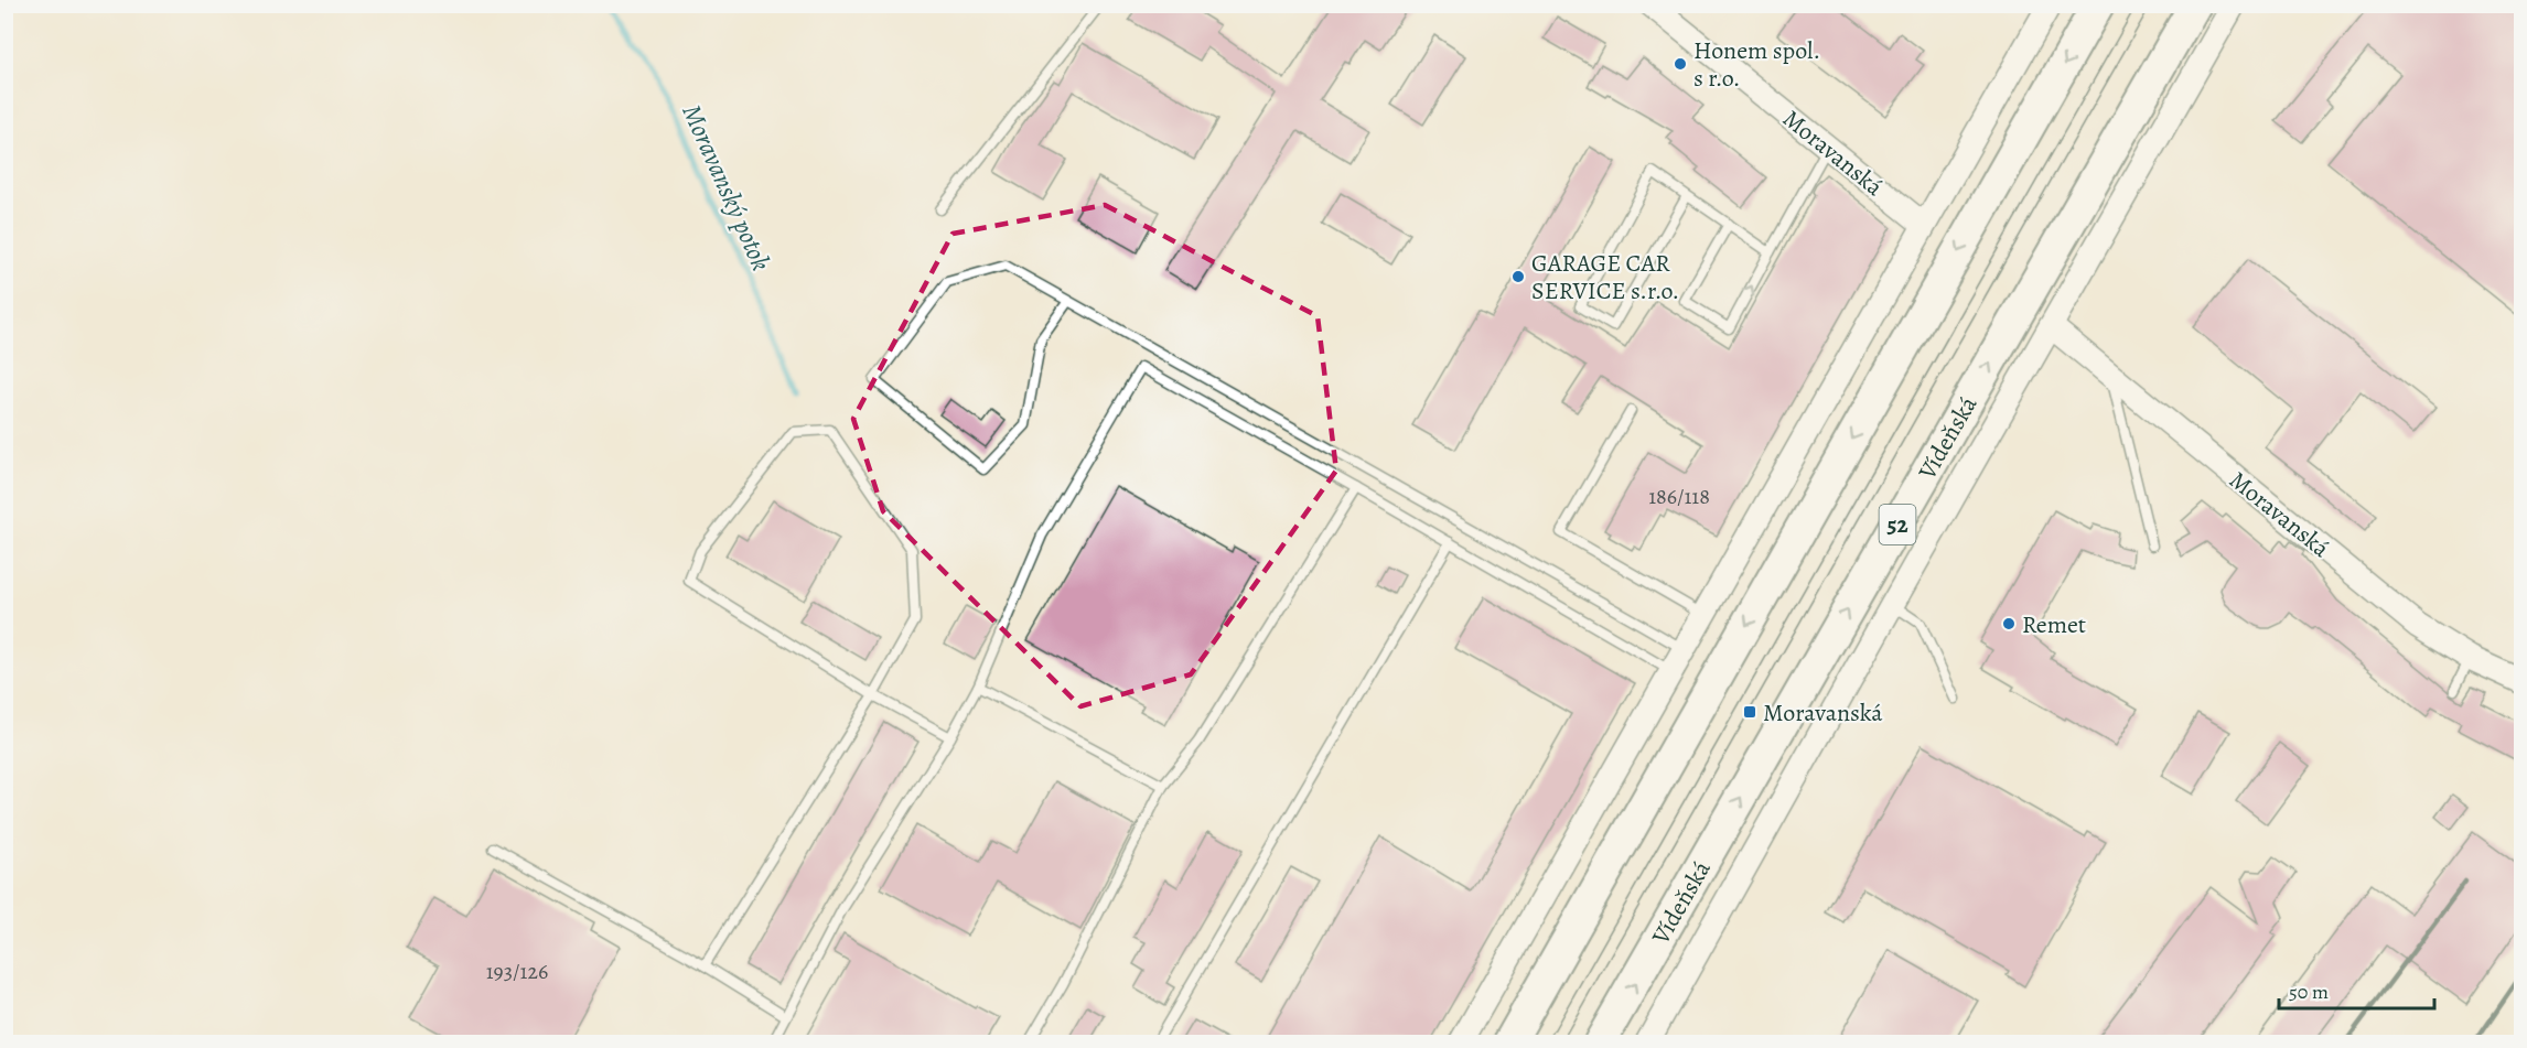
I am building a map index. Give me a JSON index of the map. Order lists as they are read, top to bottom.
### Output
{
  "streets": {
    "highway": ["Vídeňská", "52"],
    "street": ["Moravanská"]
  },
  "crossings": [
    ["Moravanská", "Vídeňská"]
  ],
  "water": ["Moravanský potok"],
  "places": {
    "other": ["Honem spol. s r.o.", "GARAGE CAR SERVICE s.r.o.", "Remet"],
    "transit": ["Moravanská"]
  },
  "house_numbers": ["186/118", "193/126"],
  "scale_bar": "50 m"
}
